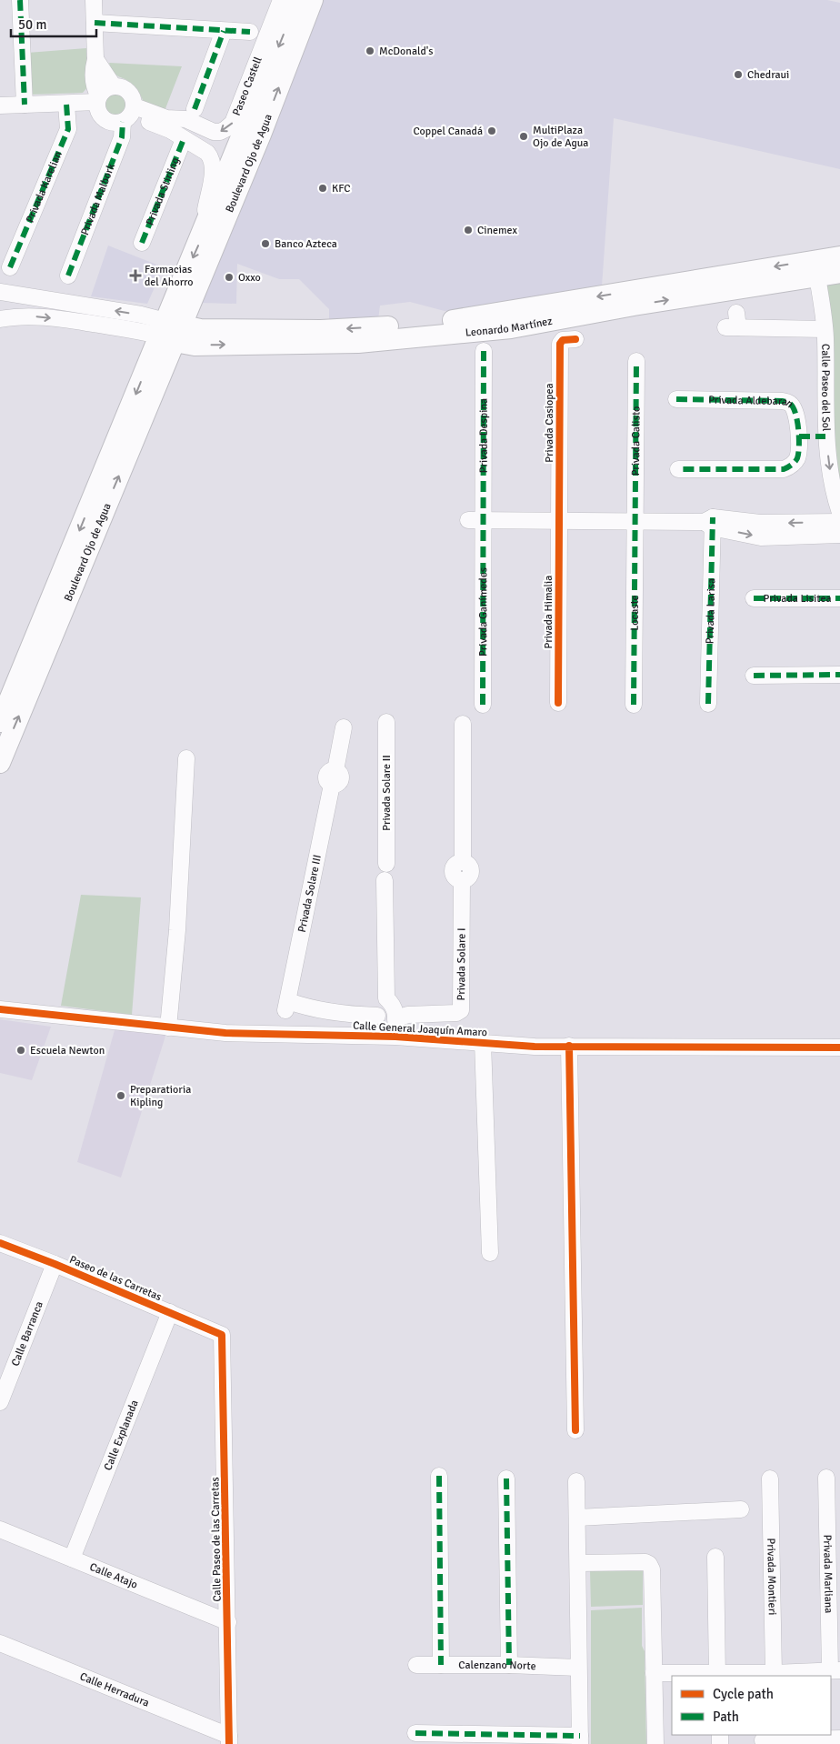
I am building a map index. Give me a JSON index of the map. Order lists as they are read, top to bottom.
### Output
{
  "streets": {
    "main road": ["Boulevard Ojo de Agua", "Leonardo Martínez"],
    "street": [
      "Paseo Castell",
      "Privada Karelian",
      "Privada Stirling",
      "Privada Malbork",
      "Calle Paseo del Sol",
      "Privada Aldebaran",
      "Privada Casiopea",
      "Privada Despina",
      "Privada Calisto",
      "Privada Lisitea",
      "Privada Larisa",
      "Privada Ganímedes",
      "Privada Himalia",
      "Locaste",
      "Privada Solare II",
      "Privada Solare III",
      "Privada Solare I",
      "Calle General Joaquín Amaro",
      "Paseo de las Carretas",
      "Calle Barranca",
      "Calle Explanada",
      "Calle Paseo de las Carretas",
      "Privada Marliana",
      "Calle Atajo",
      "Privada Montieri",
      "Calenzano Norte",
      "Calle Herradura"
    ]
  },
  "crossings": [
    ["Paseo Castell", "Privada Malbork"],
    ["Boulevard Ojo de Agua", "Leonardo Martínez"],
    ["Leonardo Martínez", "Calle Paseo del Sol"],
    ["Privada Casiopea", "Privada Himalia"],
    ["Privada Despina", "Privada Ganímedes"],
    ["Privada Calisto", "Locaste"],
    ["Paseo de las Carretas", "Calle Barranca"],
    ["Paseo de las Carretas", "Calle Explanada"],
    ["Paseo de las Carretas", "Calle Paseo de las Carretas"],
    ["Calle Explanada", "Calle Atajo"],
    ["Calle Paseo de las Carretas", "Calle Atajo"],
    ["Calle Paseo de las Carretas", "Calle Herradura"]
  ],
  "places": {
    "other": [
      "McDonald's",
      "Chedraui",
      "Coppel Canadá",
      "MultiPlaza Ojo de Agua",
      "KFC",
      "Cinemex",
      "Banco Azteca",
      "Oxxo",
      "Escuela Newton",
      "Preparatioria Kipling"
    ],
    "health": ["Farmacias del Ahorro"]
  },
  "legend": ["Cycle path", "Path"],
  "scale_bar": "50 m"
}
